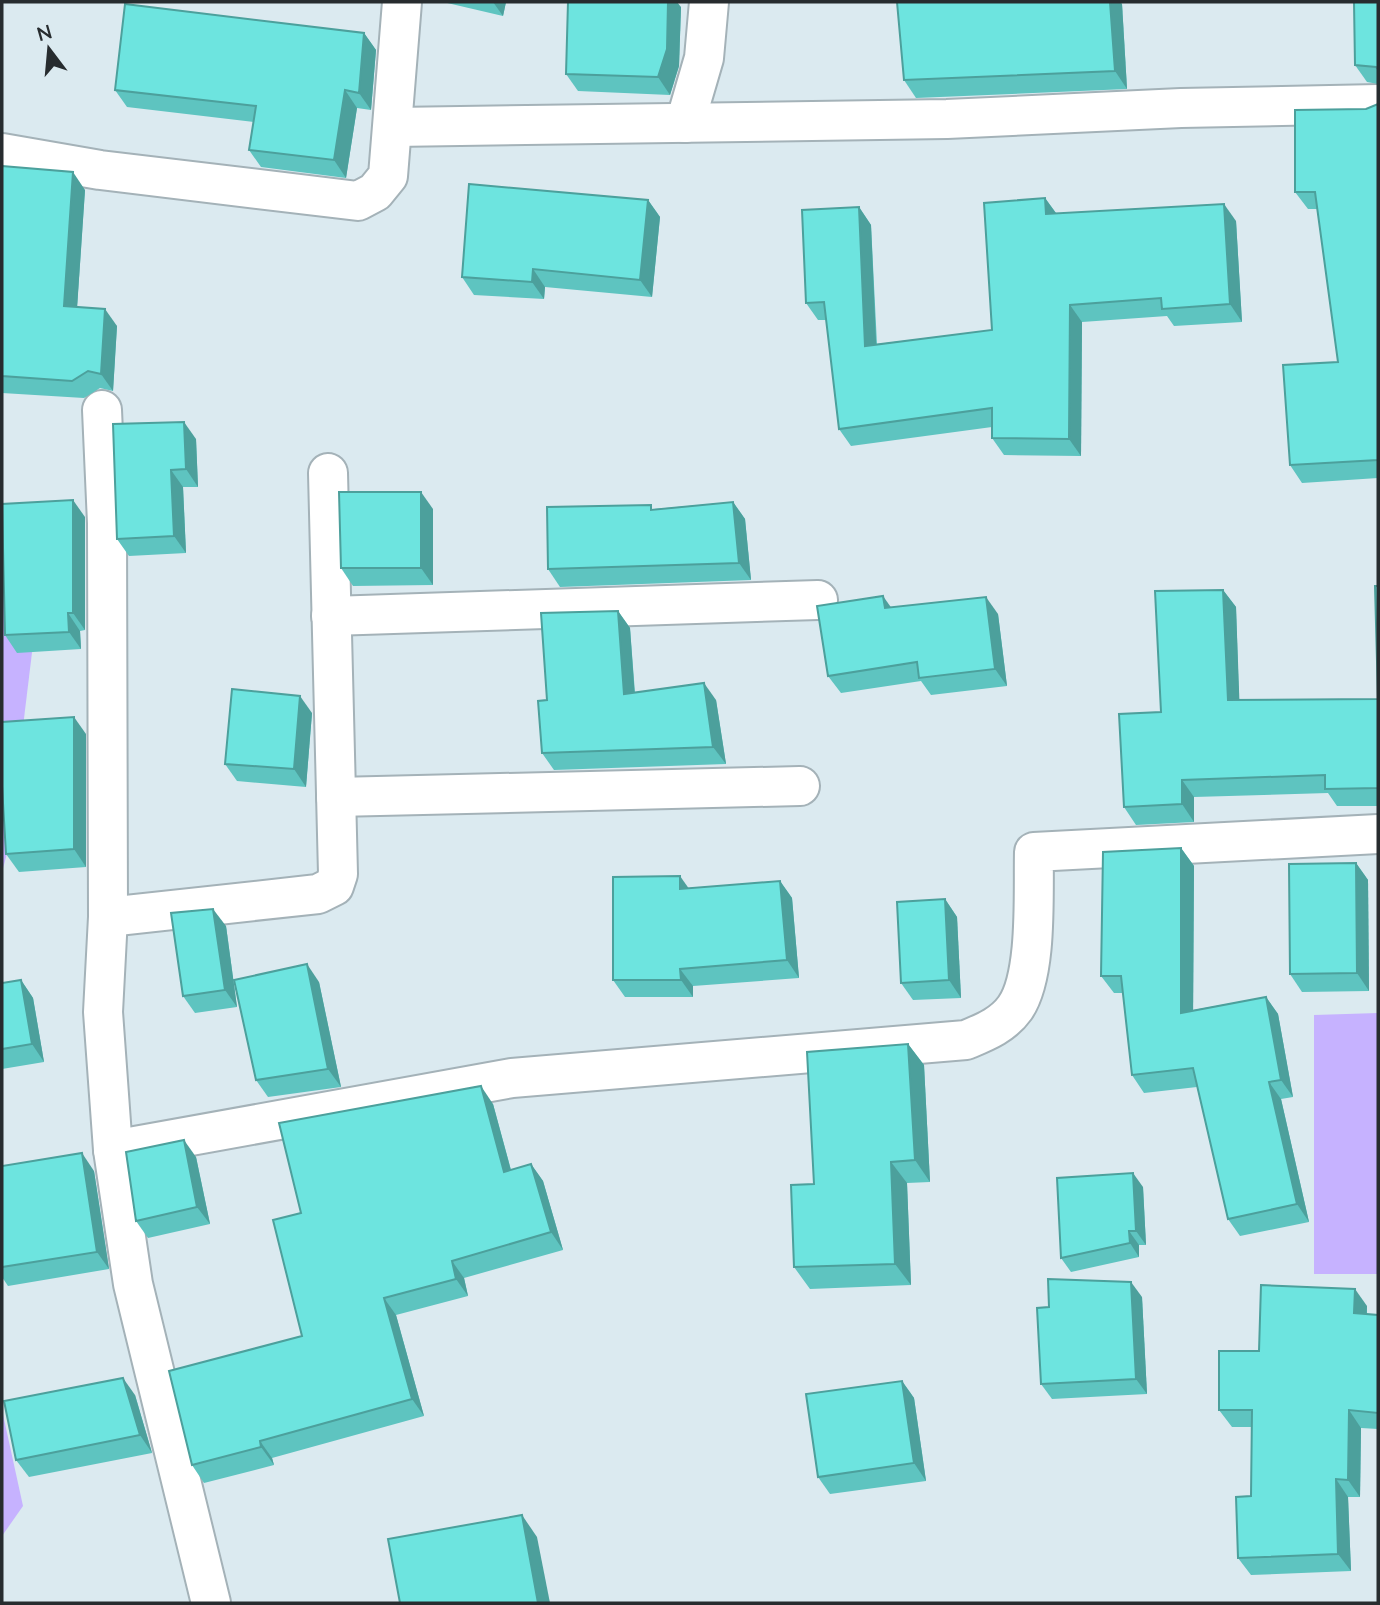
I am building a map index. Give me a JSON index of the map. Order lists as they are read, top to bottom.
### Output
{
  "north": "top"
}
